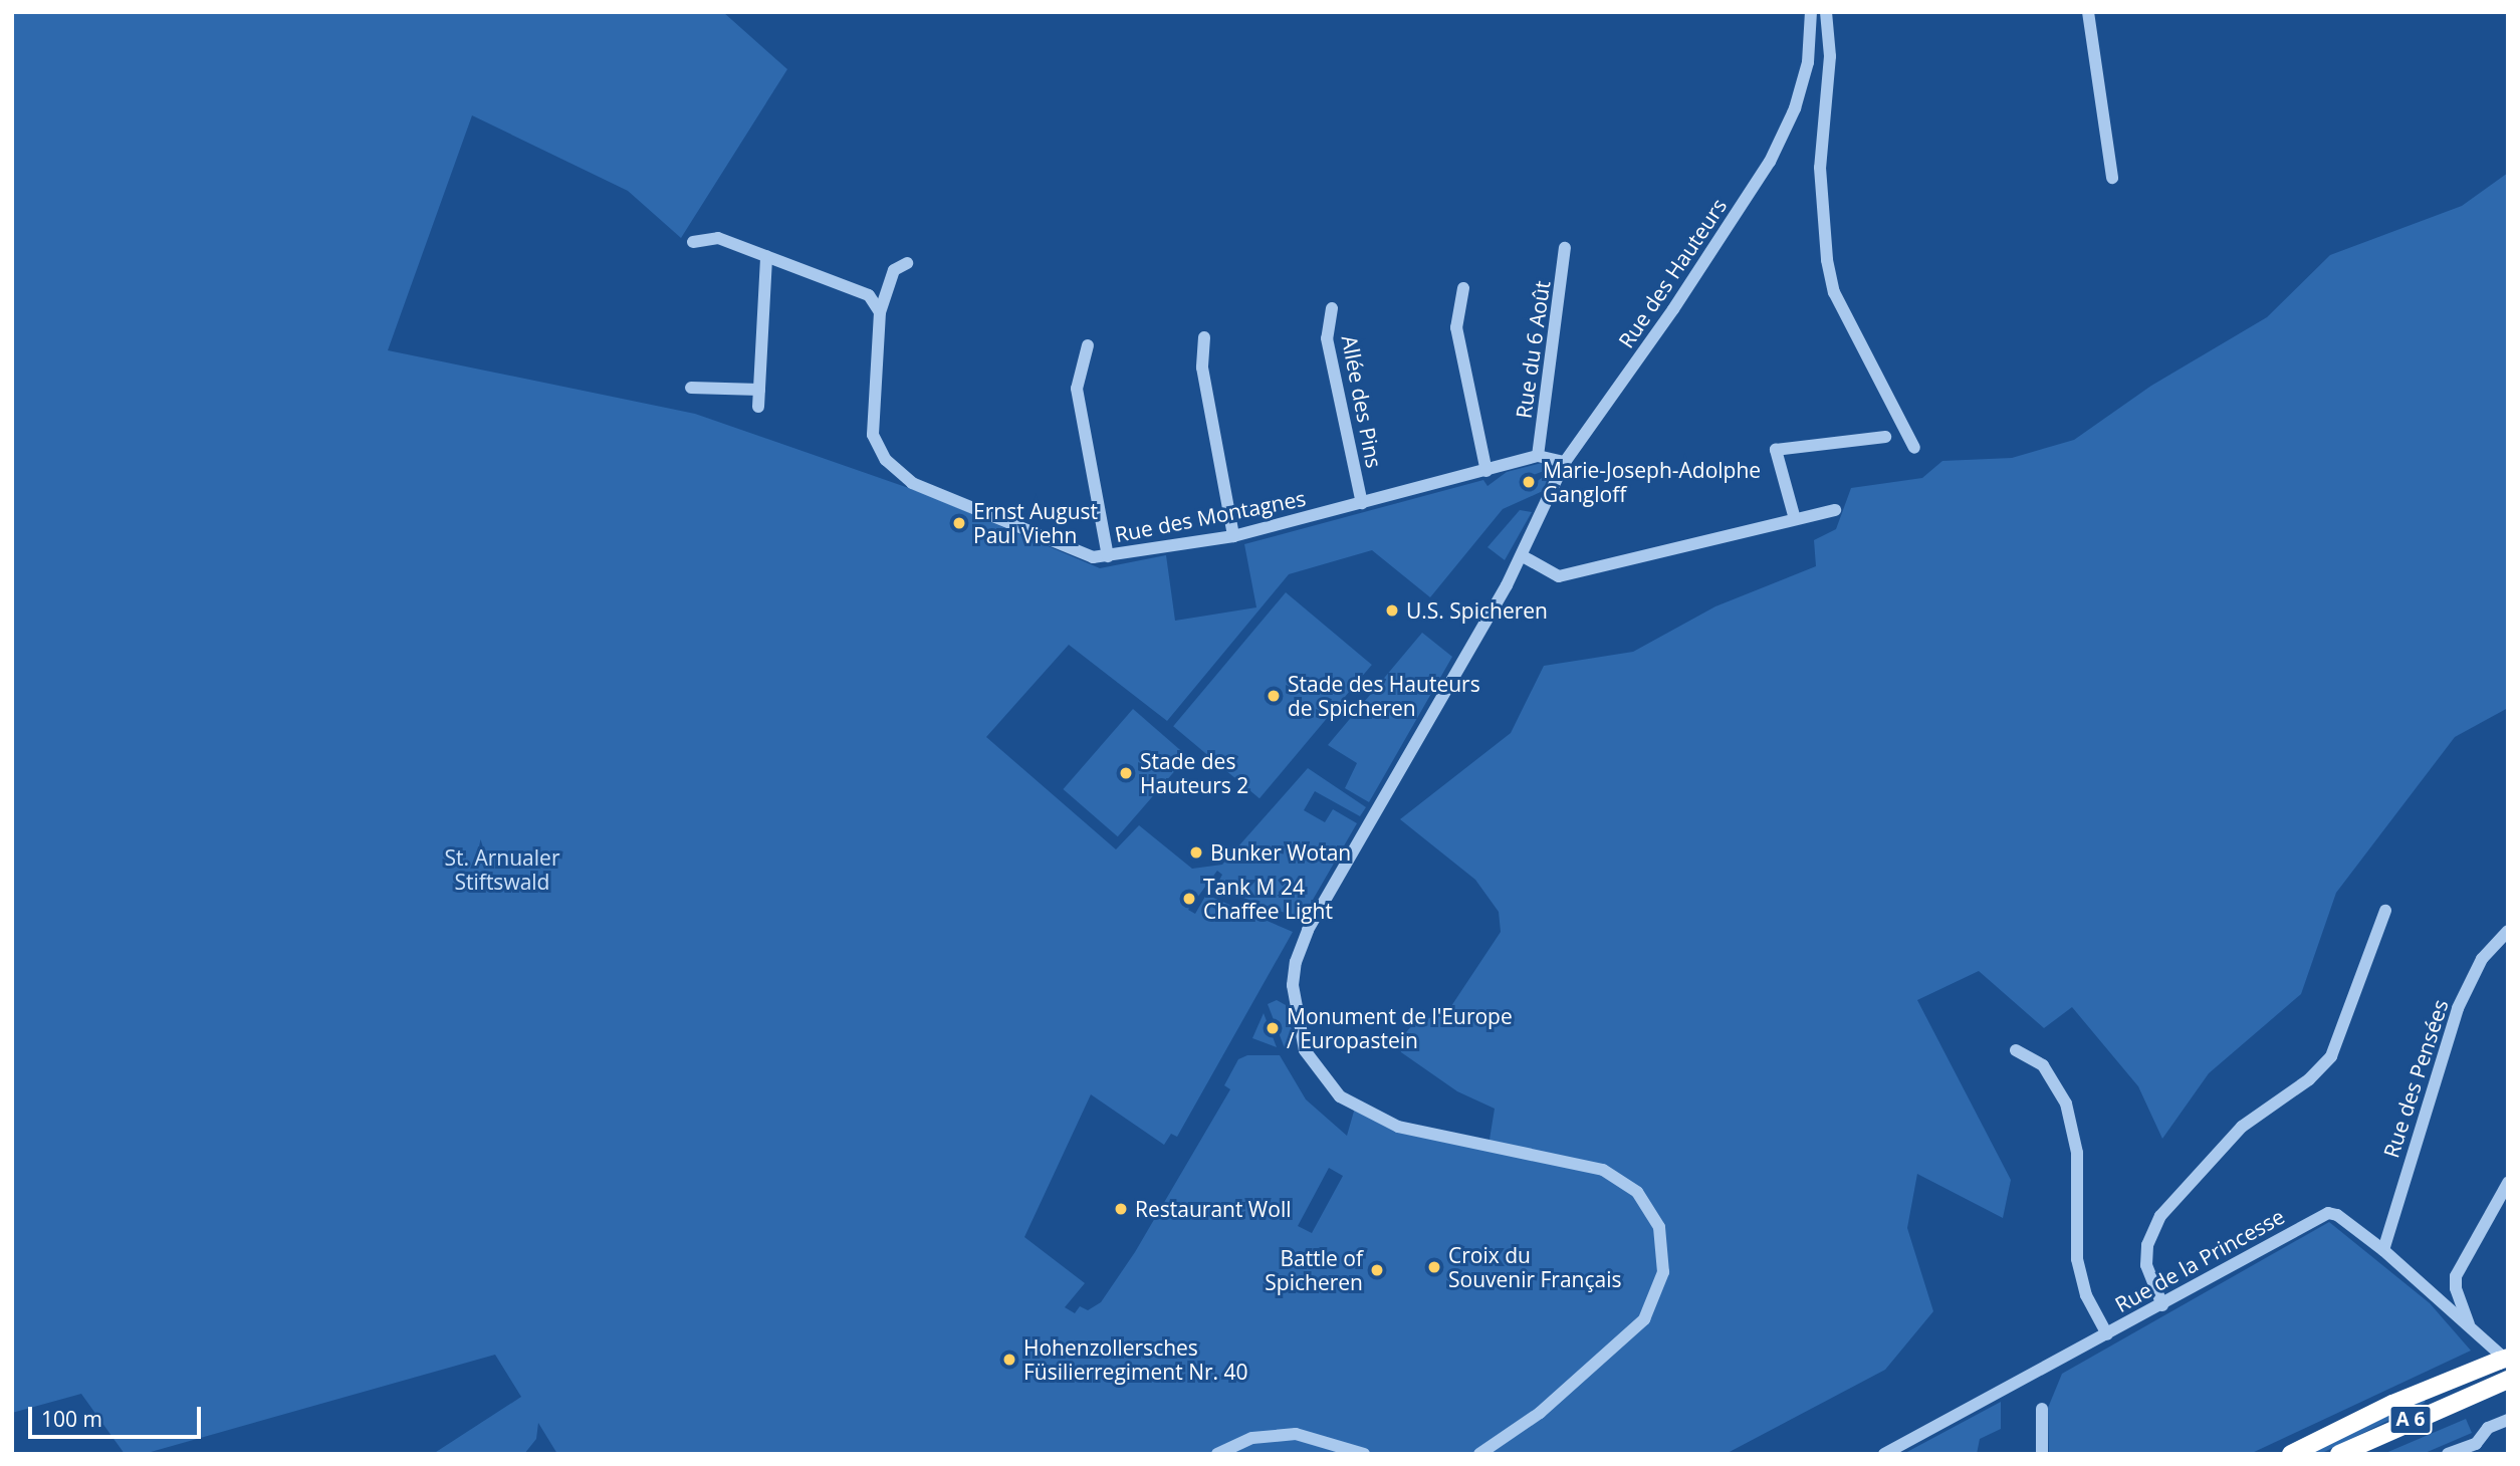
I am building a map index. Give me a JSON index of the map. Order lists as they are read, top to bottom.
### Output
{
  "streets": {
    "highway": ["A 6"],
    "street": [
      "Rue des Hauteurs",
      "Rue du 6 Août",
      "Allée des Pins",
      "Rue des Montagnes",
      "Rue des Pensées",
      "Rue de la Princesse"
    ]
  },
  "crossings": [
    ["Rue des Hauteurs", "Rue des Montagnes"],
    ["Rue du 6 Août", "Rue des Montagnes"],
    ["Allée des Pins", "Rue des Montagnes"],
    ["Rue des Pensées", "Rue de la Princesse"],
    ["Rue de la Princesse", "A 6"]
  ],
  "parks": ["St. Arnualer Stiftswald"],
  "places": [
    "Marie-Joseph-Adolphe Gangloff",
    "Ernst August Paul Viehn",
    "U.S. Spicheren",
    "Stade des Hauteurs de Spicheren",
    "Stade des Hauteurs 2",
    "Bunker Wotan",
    "Tank M 24 Chaffee Light",
    "Monument de l'Europe / Europastein",
    "Restaurant Woll",
    "Croix du Souvenir Français",
    "Battle of Spicheren",
    "Hohenzollersches Füsilierregiment Nr. 40"
  ],
  "scale_bar": "100 m"
}
